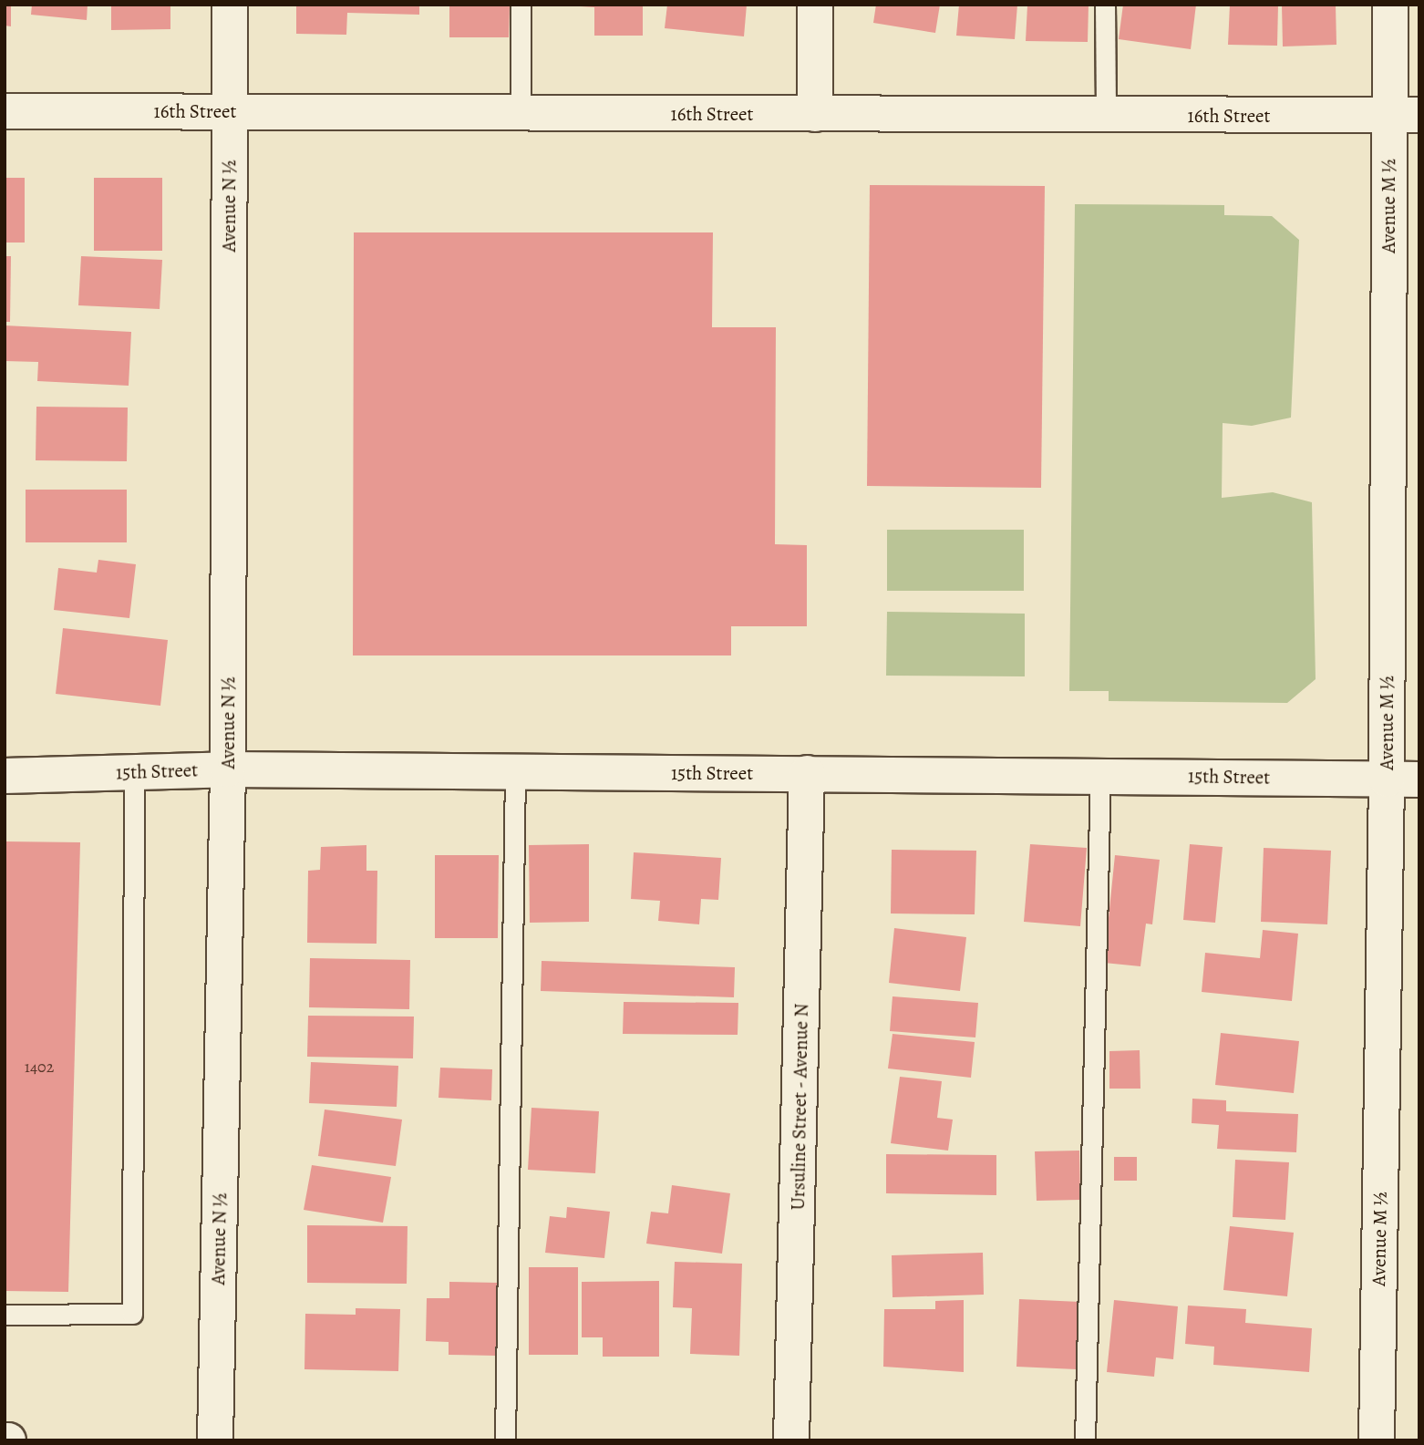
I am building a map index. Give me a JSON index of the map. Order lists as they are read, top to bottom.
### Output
{
  "streets": {
    "street": [
      "16th Street",
      "Avenue N ½",
      "Avenue M ½",
      "15th Street",
      "Ursuline Street - Avenue N"
    ]
  },
  "crossings": [
    ["16th Street", "Avenue N ½"],
    ["16th Street", "Avenue M ½"],
    ["Avenue N ½", "15th Street"],
    ["Avenue M ½", "15th Street"],
    ["15th Street", "Ursuline Street - Avenue N"]
  ],
  "house_numbers": ["1402"]
}
